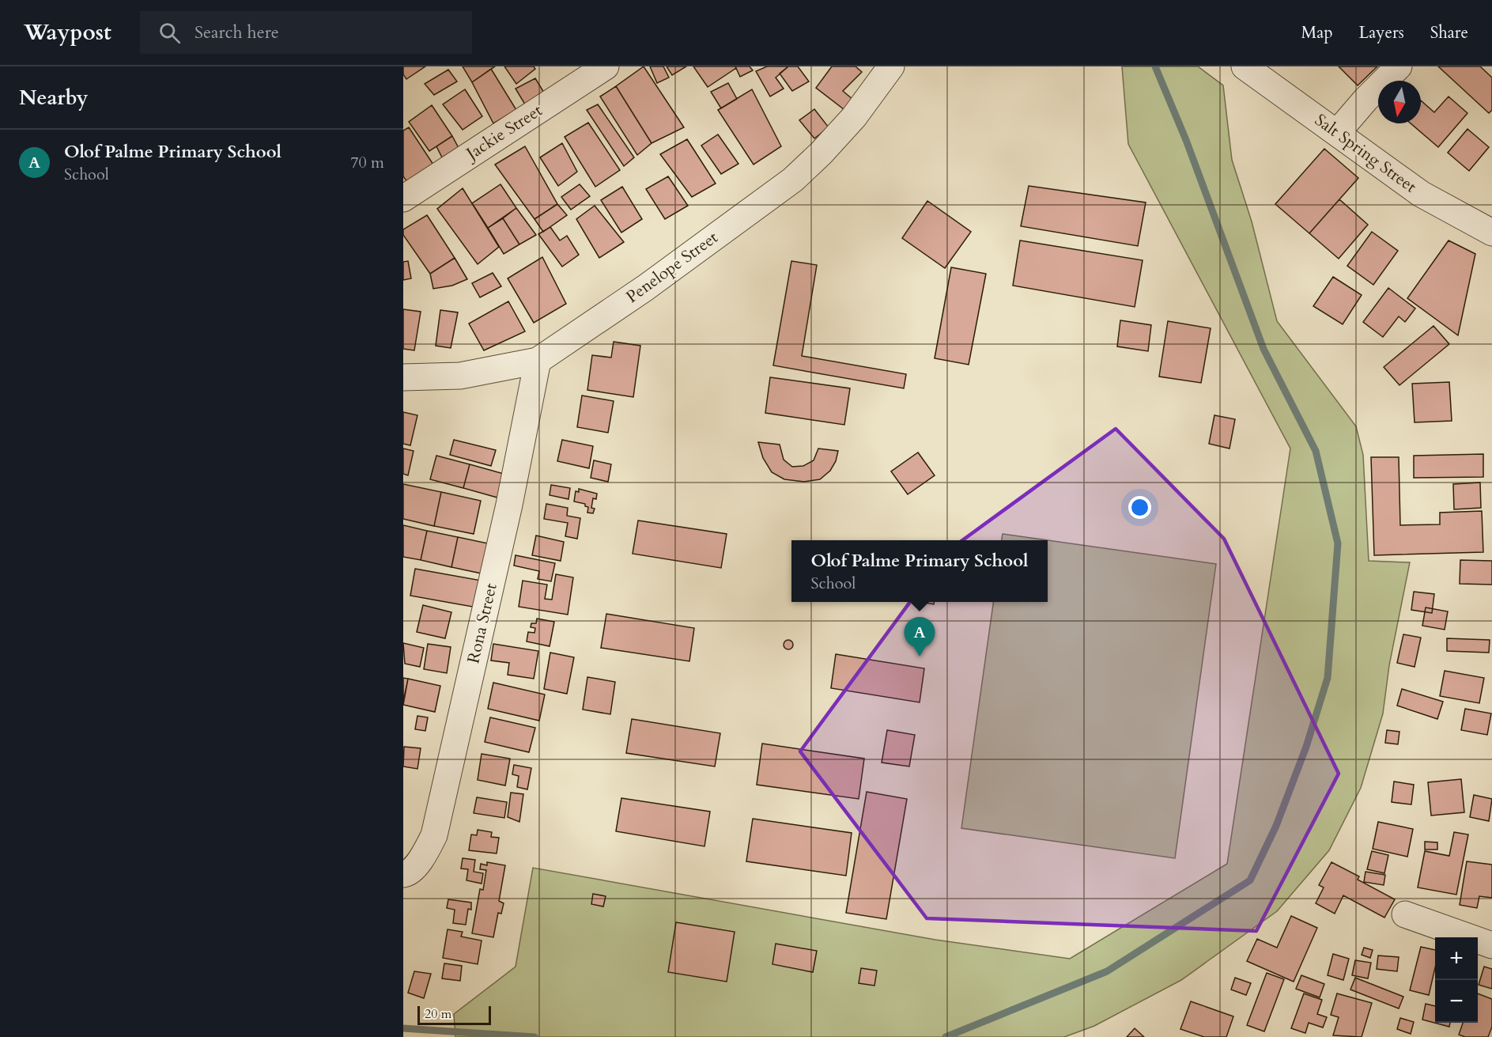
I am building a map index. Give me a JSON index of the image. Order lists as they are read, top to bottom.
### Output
{
  "streets": {
    "street": [
      "Jackie Street",
      "Salt Spring Street",
      "Penelope Street",
      "Rona Street"
    ]
  },
  "crossings": [
    ["Penelope Street", "Rona Street"]
  ],
  "scale_bar": "20 m",
  "north": "bottom",
  "page": {
    "header": "Waypost",
    "search": "Search here",
    "nav": ["Map", "Layers", "Share"],
    "heading": "Nearby",
    "list": [
      {
        "mark": "A",
        "name": "Olof Palme Primary School",
        "note": "School",
        "value": "70 m"
      }
    ],
    "popup": ["Olof Palme Primary School", "School"],
    "pins": "A",
    "map_buttons": ["+", "−"],
    "scale": "20 m"
  }
}
